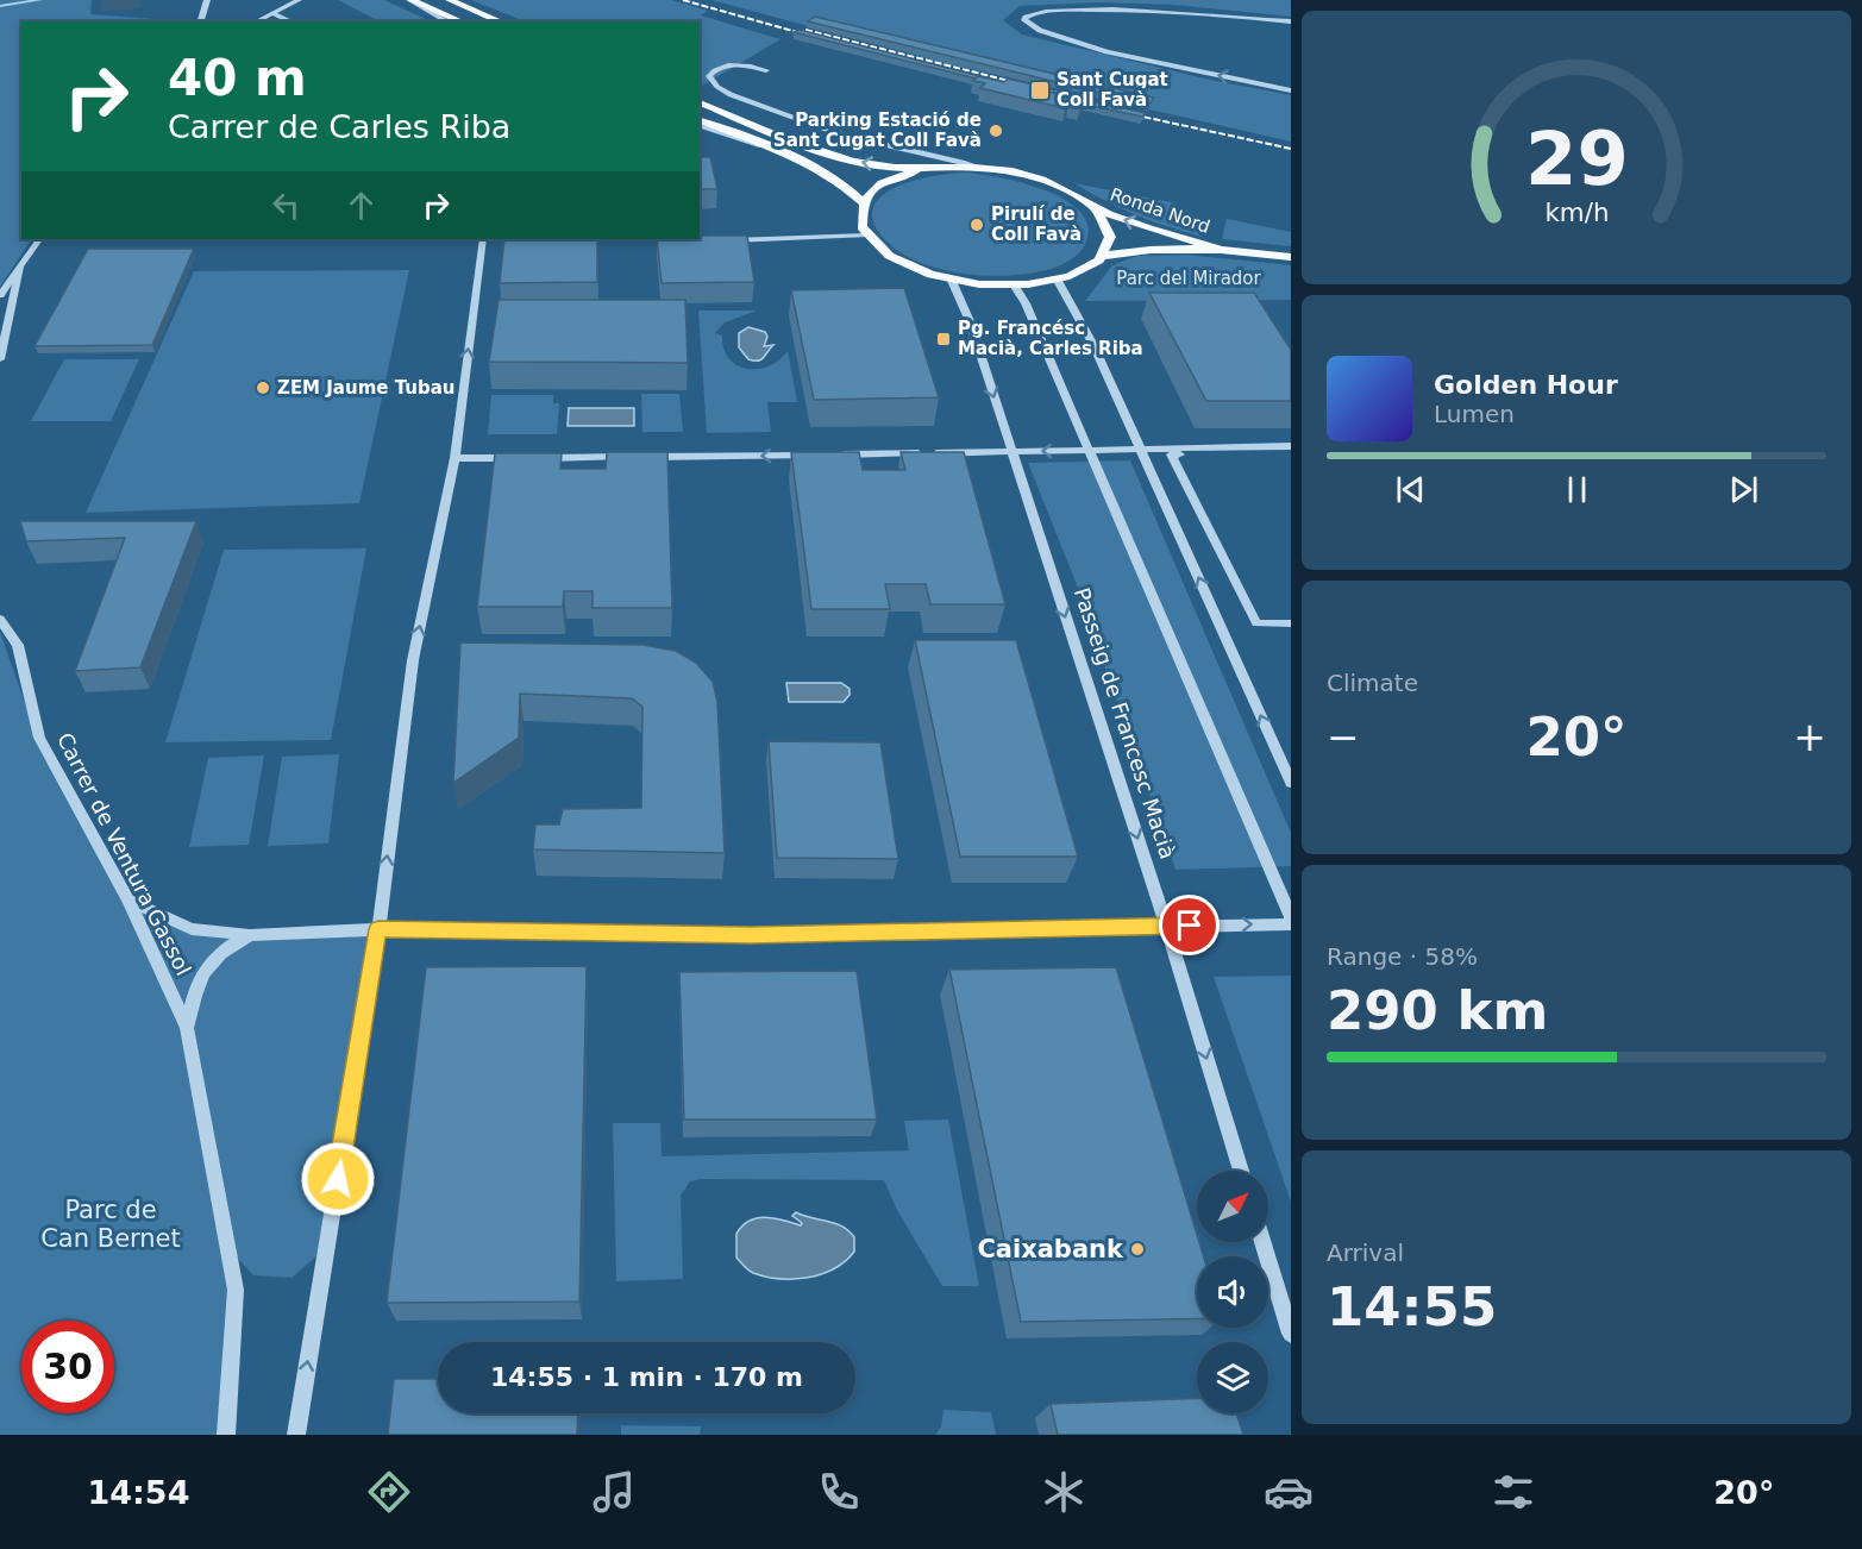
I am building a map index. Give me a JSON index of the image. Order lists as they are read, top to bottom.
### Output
{
  "streets": {
    "main road": ["Ronda Nord"],
    "street": ["Passeig de Francesc Macià", "Carrer de Ventura Gassol"]
  },
  "crossings": [
    ["Ronda Nord", "Passeig de Francesc Macià"]
  ],
  "parks": ["Parc del Mirador", "Parc de Can Bernet"],
  "places": {
    "transit": ["Sant Cugat Coll Favà", "Pg. Francésc Macià, Carles Riba"],
    "other": [
      "Parking Estació de Sant Cugat Coll Favà",
      "Pirulí de Coll Favà",
      "ZEM Jaume Tubau",
      "Caixabank"
    ]
  },
  "north": "top right",
  "page": {
    "turn": ["40 m", "Carrer de Carles Riba"],
    "song": ["Golden Hour", "Lumen"],
    "tile": [
      "Climate",
      ["Range · 58%", "290 km"],
      ["Arrival", "14:55"]
    ],
    "heat": ["−", "20°", "+"],
    "limit": "30",
    "trip": "14:55 · 1 min · 170 m",
    "tabs": ["14:54", "20°"],
    "gauge": ["29", "km/h"]
  }
}
